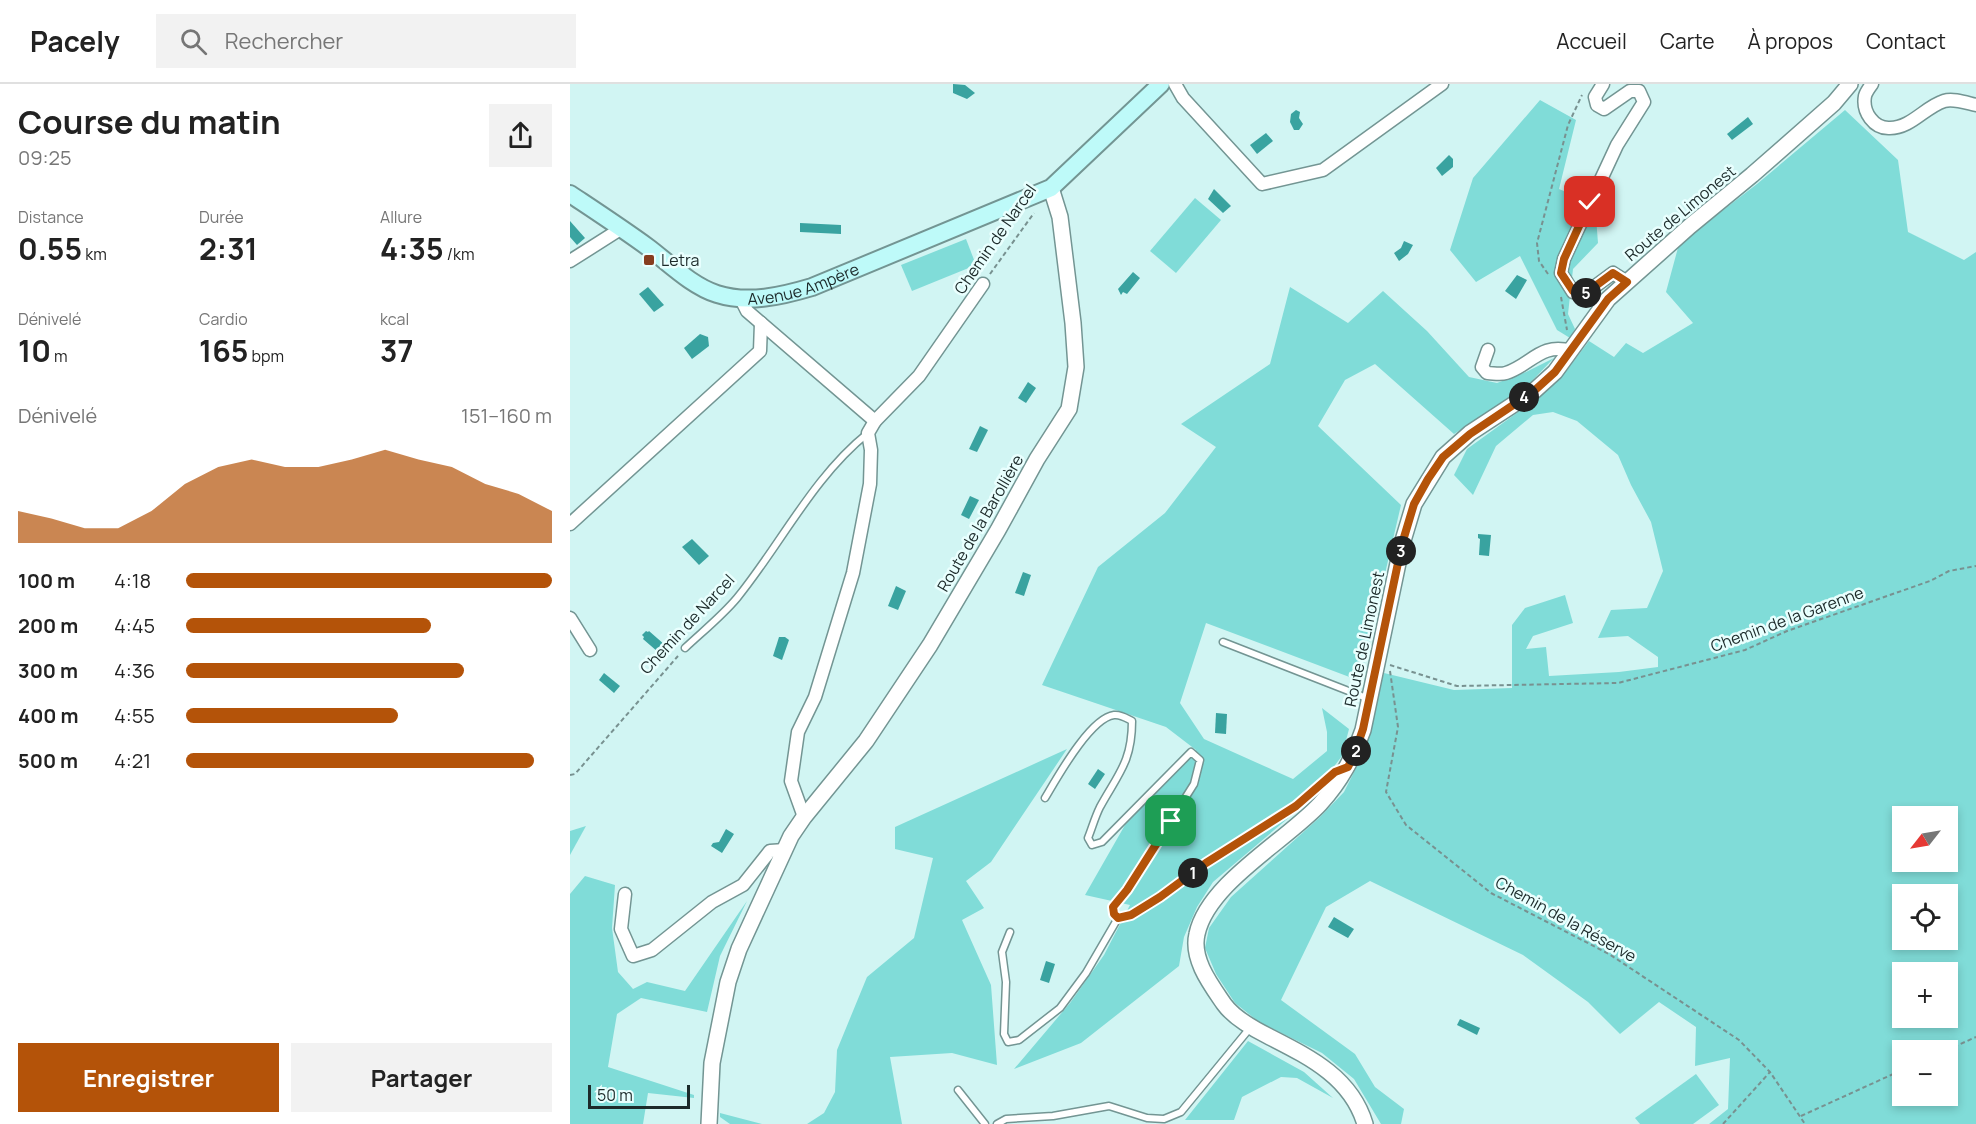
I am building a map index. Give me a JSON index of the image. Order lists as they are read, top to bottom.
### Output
{
  "streets": {
    "main road": ["Avenue Ampère"],
    "street": ["Route de Limonest", "Chemin de Narcel", "Route de la Barollière"],
    "path": ["Chemin de la Garenne", "Chemin de la Réserve"]
  },
  "crossings": [
    ["Chemin de Narcel", "Avenue Ampère"],
    ["Chemin de Narcel", "Route de la Barollière"],
    ["Avenue Ampère", "Route de la Barollière"],
    ["Chemin de la Garenne", "Chemin de la Réserve"]
  ],
  "places": {
    "transit": ["Letra"]
  },
  "scale_bar": "50 m",
  "north": "bottom left",
  "page": {
    "header": "Pacely",
    "search": "Rechercher",
    "nav": [
      "Accueil",
      "Carte",
      "À propos",
      "Contact"
    ],
    "heading": ["Course du matin", "09:25"],
    "stats": [
      ["Distance", "0.55 km"],
      ["Durée", "2:31"],
      ["Allure", "4:35 /km"],
      ["Dénivelé", "10 m"],
      ["Cardio", "165 bpm"],
      ["kcal", "37"]
    ],
    "pins": [
      "5",
      "4",
      "3",
      "2",
      "1"
    ],
    "chart": ["Dénivelé", "151–160 m"],
    "list": [
      {
        "name": "100 m",
        "note": "4:18"
      },
      {
        "name": "200 m",
        "note": "4:45"
      },
      {
        "name": "300 m",
        "note": "4:36"
      },
      {
        "name": "400 m",
        "note": "4:55"
      },
      {
        "name": "500 m",
        "note": "4:21"
      }
    ],
    "map_buttons": ["+", "−"],
    "buttons": ["Enregistrer", "Partager"],
    "scale": "50 m"
  }
}
